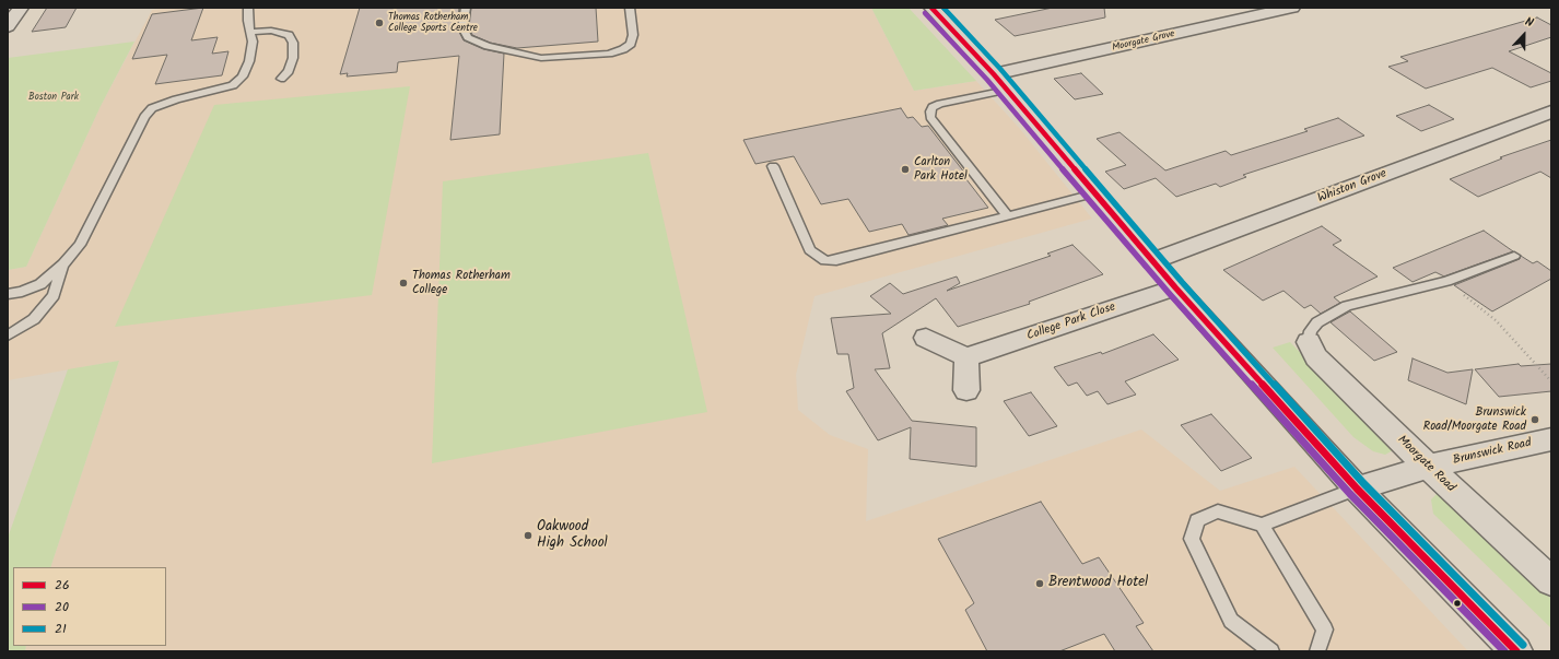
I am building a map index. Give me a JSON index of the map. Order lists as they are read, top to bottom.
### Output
{
  "streets": {
    "street": [
      "Moorgate Grove",
      "Whiston Grove",
      "College Park Close",
      "Brunswick Road",
      "Moorgate Road"
    ]
  },
  "crossings": [
    ["Brunswick Road", "Moorgate Road"]
  ],
  "parks": ["Boston Park"],
  "places": [
    "Thomas Rotherham College Sports Centre",
    "Carlton Park Hotel",
    "Thomas Rotherham College",
    "Brunswick Road/Moorgate Road",
    "Oakwood High School",
    "Brentwood Hotel"
  ],
  "lines": ["transit line 26", "transit line 21", "transit line 20"],
  "legend": ["26", "20", "21"],
  "north": "top"
}
